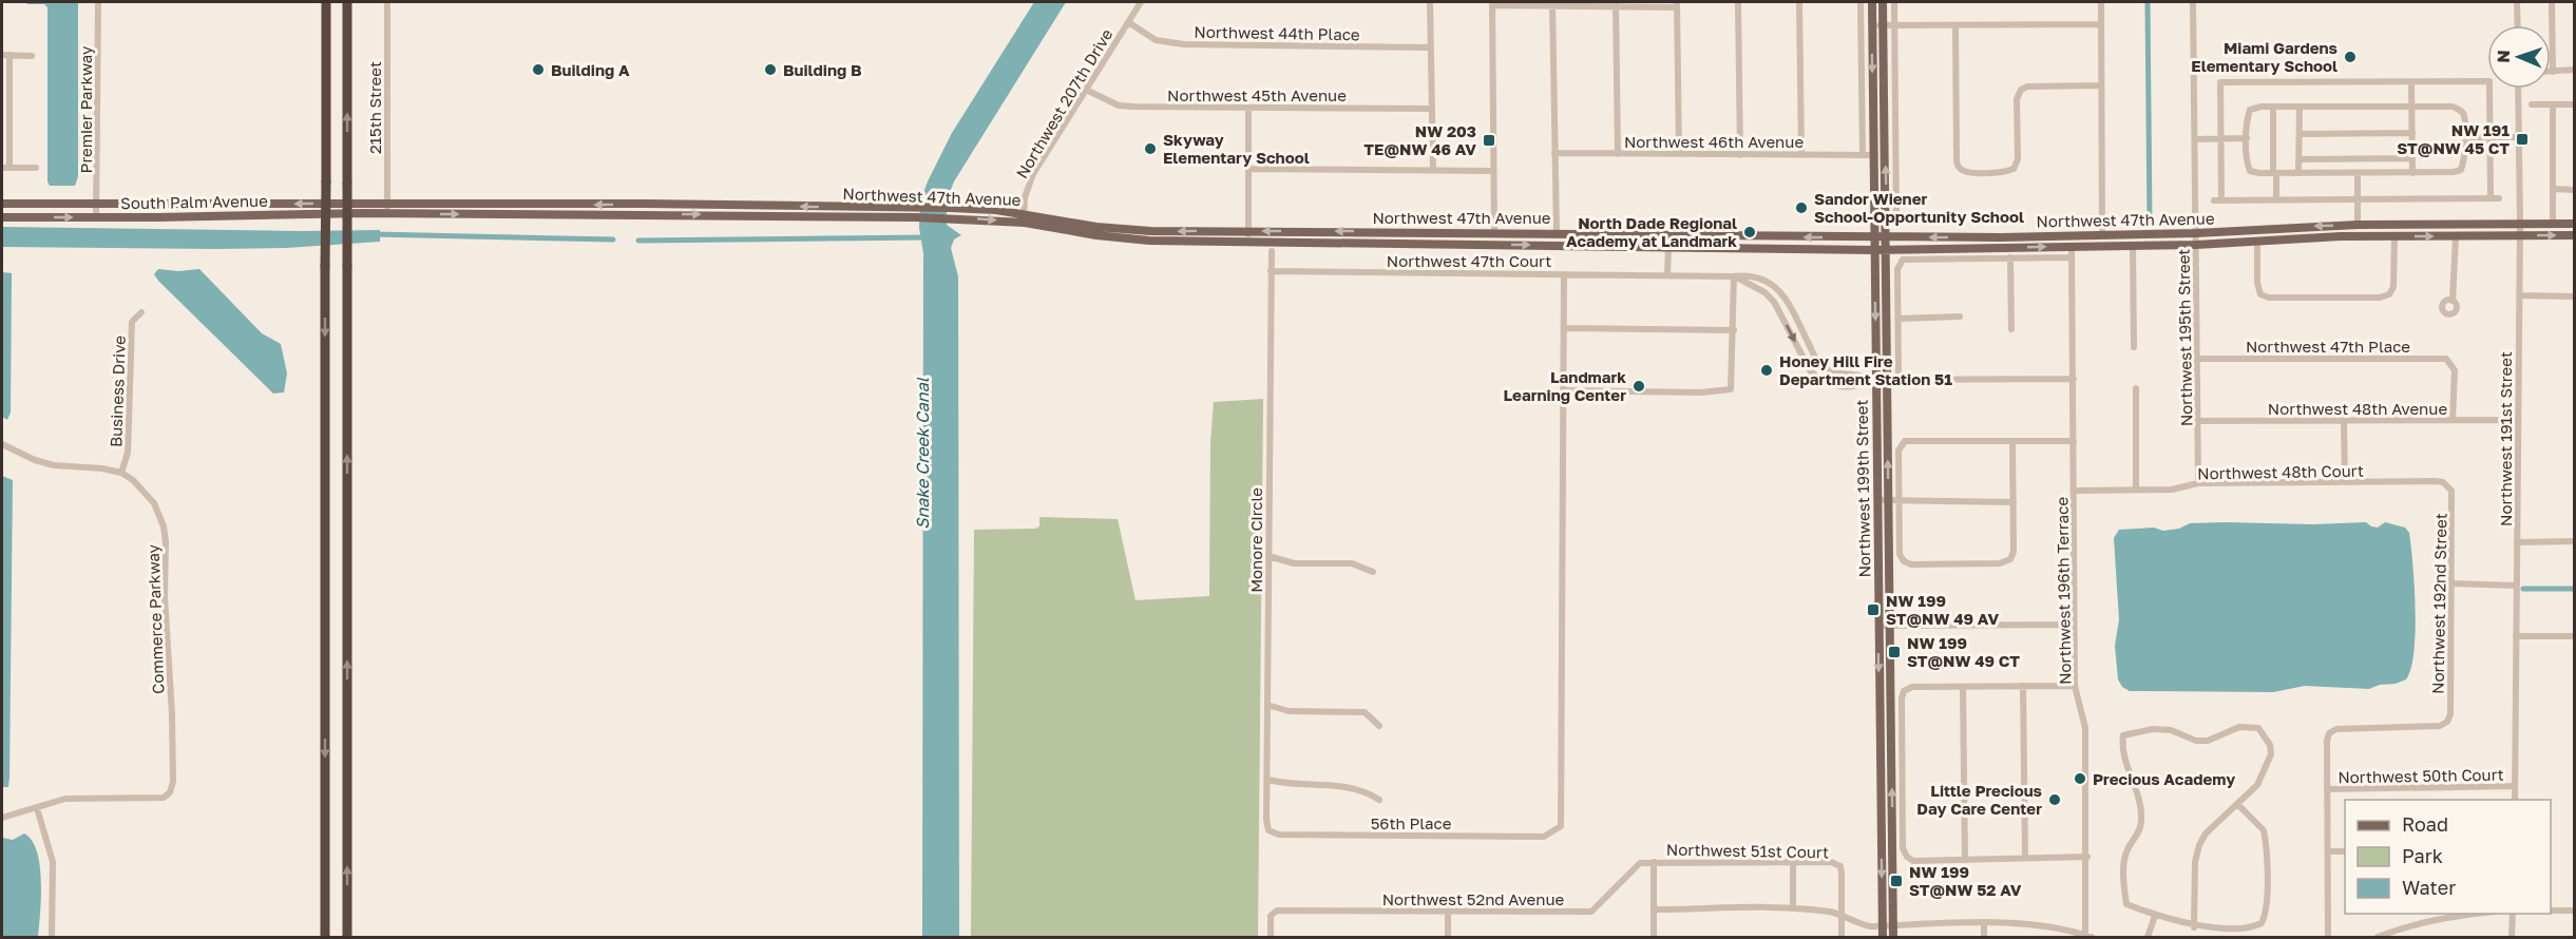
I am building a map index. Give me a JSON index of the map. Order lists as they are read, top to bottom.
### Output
{
  "streets": {
    "main road": ["Northwest 47th Avenue", "South Palm Avenue", "Northwest 199th Street"],
    "street": [
      "Northwest 44th Place",
      "Northwest 45th Avenue",
      "Northwest 207th Drive",
      "215th Street",
      "Premier Parkway",
      "Northwest 46th Avenue",
      "Northwest 47th Court",
      "Northwest 195th Street",
      "Northwest 47th Place",
      "Business Drive",
      "Northwest 48th Avenue",
      "Northwest 191st Street",
      "Northwest 48th Court",
      "Monore Circle",
      "Northwest 196th Terrace",
      "Northwest 192nd Street",
      "Commerce Parkway",
      "Northwest 50th Court",
      "56th Place",
      "Northwest 51st Court",
      "Northwest 52nd Avenue"
    ]
  },
  "crossings": [
    ["Northwest 44th Place", "Northwest 207th Drive"],
    ["Northwest 45th Avenue", "Northwest 207th Drive"],
    ["Northwest 207th Drive", "Northwest 47th Avenue"],
    ["215th Street", "Northwest 47th Avenue"],
    ["215th Street", "South Palm Avenue"],
    ["Premier Parkway", "South Palm Avenue"],
    ["Northwest 46th Avenue", "Northwest 199th Street"],
    ["Northwest 47th Avenue", "South Palm Avenue"],
    ["Northwest 47th Avenue", "Northwest 195th Street"],
    ["Northwest 47th Avenue", "Northwest 191st Street"],
    ["Northwest 47th Avenue", "Northwest 199th Street"],
    ["Northwest 47th Avenue", "Northwest 196th Terrace"],
    ["Northwest 47th Court", "Monore Circle"],
    ["Northwest 195th Street", "Northwest 47th Place"],
    ["Northwest 195th Street", "Northwest 48th Avenue"],
    ["Northwest 195th Street", "Northwest 48th Court"],
    ["Northwest 47th Place", "Northwest 48th Avenue"],
    ["Business Drive", "Commerce Parkway"],
    ["Northwest 48th Avenue", "Northwest 191st Street"],
    ["Northwest 191st Street", "Northwest 50th Court"],
    ["Northwest 48th Court", "Northwest 196th Terrace"],
    ["Northwest 48th Court", "Northwest 192nd Street"],
    ["Monore Circle", "56th Place"],
    ["Northwest 192nd Street", "Northwest 50th Court"],
    ["Northwest 51st Court", "Northwest 52nd Avenue"]
  ],
  "water": ["Snake Creek Canal"],
  "places": {
    "other": [
      "Miami Gardens Elementary School",
      "Building A",
      "Building B",
      "Skyway Elementary School",
      "Sandor Wiener School-Opportunity School",
      "North Dade Regional Academy at Landmark",
      "Honey Hill Fire Department Station 51",
      "Landmark Learning Center",
      "Precious Academy",
      "Little Precious Day Care Center"
    ],
    "transit": [
      "NW 191 ST@NW 45 CT",
      "NW 203 TE@NW 46 AV",
      "NW 199 ST@NW 49 AV",
      "NW 199 ST@NW 49 CT",
      "NW 199 ST@NW 52 AV"
    ]
  },
  "legend": ["Road", "Park", "Water"],
  "north": "left"
}
